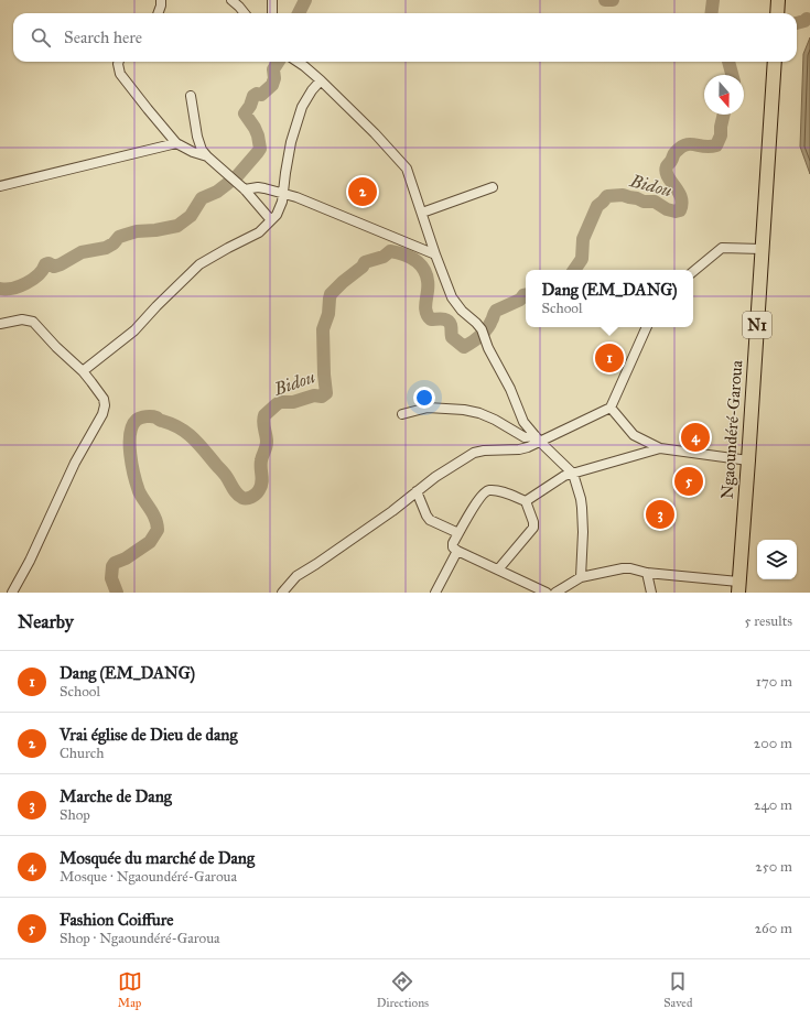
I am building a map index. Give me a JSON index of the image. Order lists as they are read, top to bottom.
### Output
{
  "streets": {
    "highway": ["N1", "Ngaoundéré-Garoua"]
  },
  "water": ["Bidou"],
  "north": "bottom",
  "page": {
    "search": "Search here",
    "pins": [
      "2",
      "1",
      "4",
      "5",
      "3"
    ],
    "popup": ["Dang (EM_DANG)", "School"],
    "heading": ["Nearby", "5 results"],
    "list": [
      {
        "mark": "1",
        "name": "Dang (EM_DANG)",
        "note": "School",
        "value": "170 m"
      },
      {
        "mark": "2",
        "name": "Vrai église de Dieu de dang",
        "note": "Church",
        "value": "200 m"
      },
      {
        "mark": "3",
        "name": "Marche de Dang",
        "note": "Shop",
        "value": "240 m"
      },
      {
        "mark": "4",
        "name": "Mosquée du marché de Dang",
        "note": "Mosque · Ngaoundéré-Garoua",
        "value": "250 m"
      },
      {
        "mark": "5",
        "name": "Fashion Coiffure",
        "note": "Shop · Ngaoundéré-Garoua",
        "value": "260 m"
      }
    ],
    "nav": ["Map", "Directions", "Saved"]
  }
}
